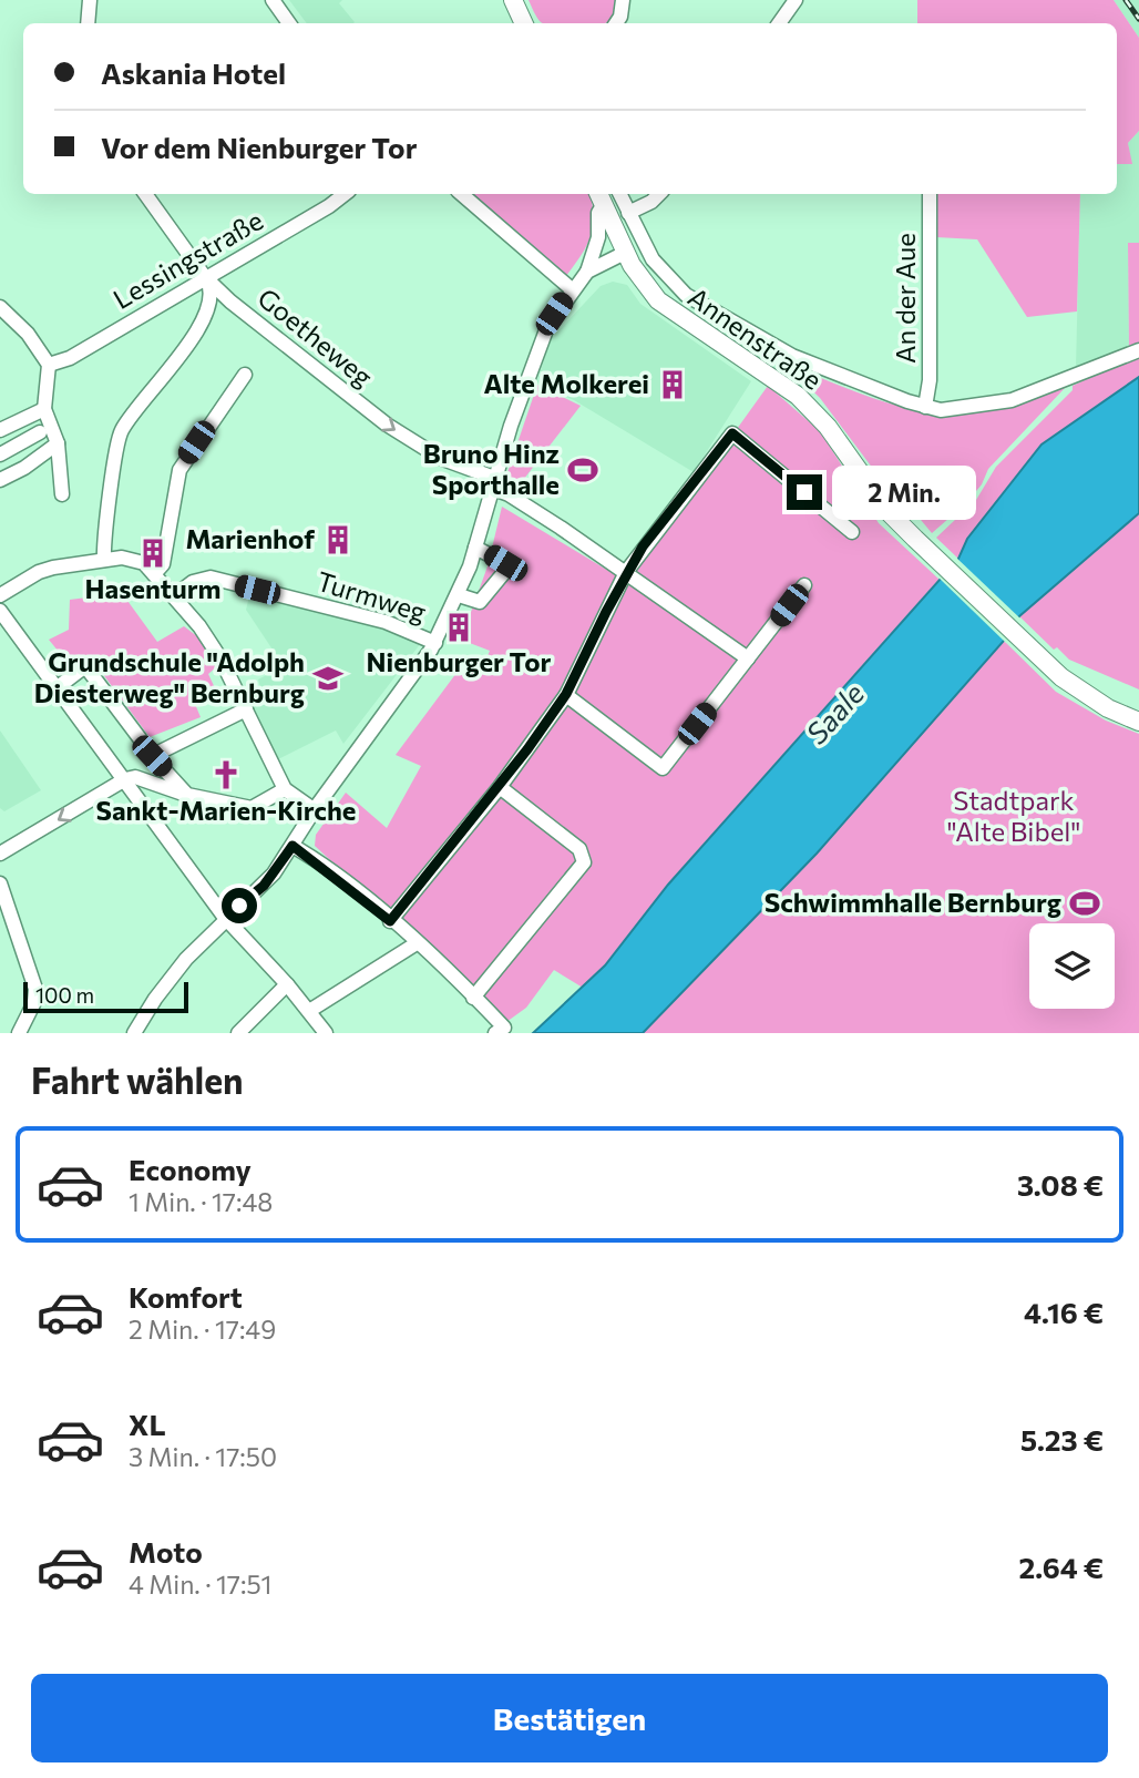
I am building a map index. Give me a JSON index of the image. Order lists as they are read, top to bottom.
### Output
{
  "streets": {
    "main road": ["Annenstraße"],
    "street": [
      "Lessingstraße",
      "An der Aue",
      "Goetheweg",
      "Turmweg"
    ]
  },
  "crossings": [
    ["Lessingstraße", "Goetheweg"]
  ],
  "one_way": ["Goetheweg"],
  "water": ["Saale"],
  "parks": ["Stadtpark \"Alte Bibel\""],
  "places": {
    "building": [
      "Alte Molkerei",
      "Marienhof",
      "Hasenturm",
      "Nienburger Tor"
    ],
    "sports": ["Bruno Hinz Sporthalle", "Schwimmhalle Bernburg"],
    "school or university": ["Grundschule \"Adolph Diesterweg\" Bernburg"],
    "church": ["Sankt-Marien-Kirche"]
  },
  "scale_bar": "100 m",
  "page": {
    "banner": ["Askania Hotel", "Vor dem Nienburger Tor"],
    "bubble": "2 Min.",
    "scale": "100 m",
    "heading": "Fahrt wählen",
    "list": [
      {
        "name": "Economy",
        "note": "1 Min. · 17:48",
        "value": "3.08 €"
      },
      {
        "name": "Komfort",
        "note": "2 Min. · 17:49",
        "value": "4.16 €"
      },
      {
        "name": "XL",
        "note": "3 Min. · 17:50",
        "value": "5.23 €"
      },
      {
        "name": "Moto",
        "note": "4 Min. · 17:51",
        "value": "2.64 €"
      }
    ],
    "buttons": "Bestätigen"
  }
}
